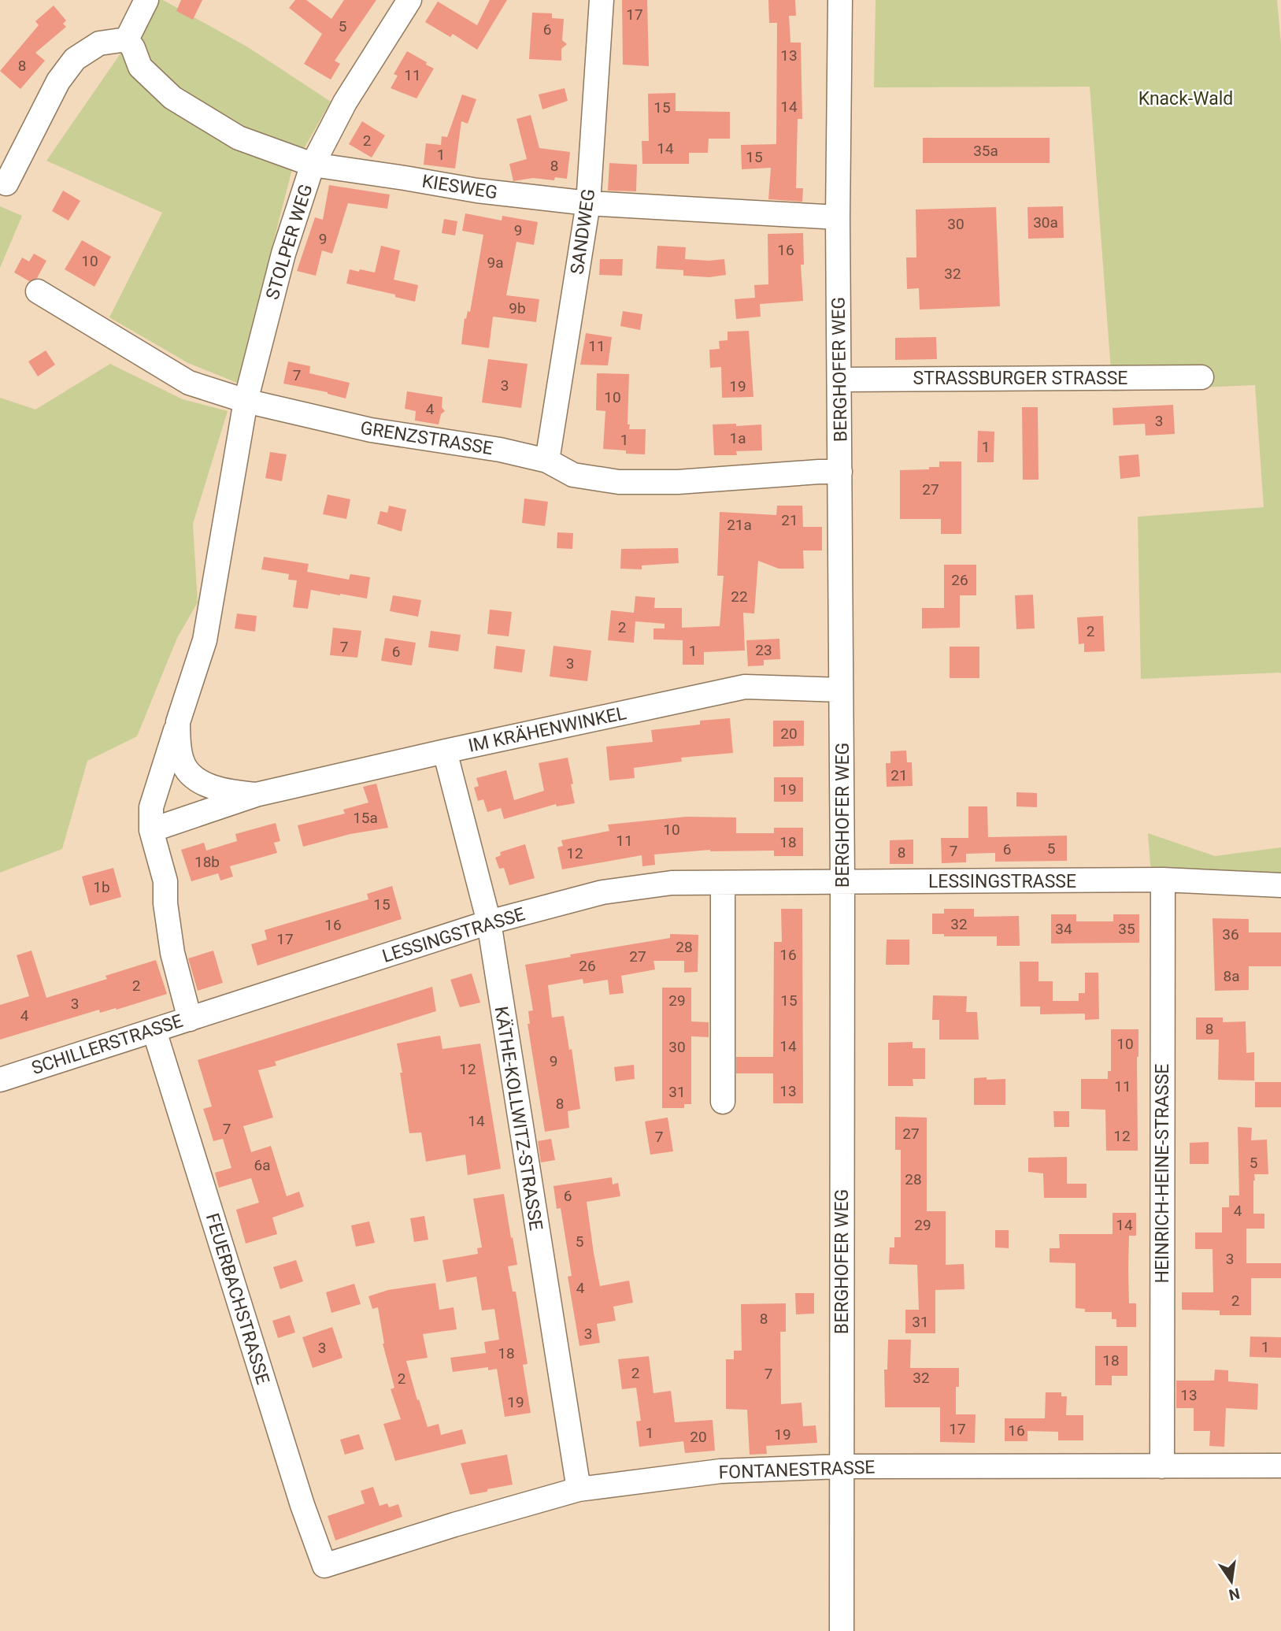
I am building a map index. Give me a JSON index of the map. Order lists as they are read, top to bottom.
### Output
{
  "streets": {
    "street": [
      "KIESWEG",
      "SANDWEG",
      "STOLPER WEG",
      "BERGHOFER WEG",
      "STRASSBURGER STRASSE",
      "GRENZSTRASSE",
      "IM KRÄHENWINKEL",
      "LESSINGSTRASSE",
      "SCHILLERSTRASSE",
      "KÄTHE-KOLLWITZ-STRASSE",
      "HEINRICH-HEINE-STRASSE",
      "FEUERBACHSTRASSE",
      "FONTANESTRASSE"
    ]
  },
  "crossings": [
    ["KIESWEG", "SANDWEG"],
    ["KIESWEG", "STOLPER WEG"],
    ["KIESWEG", "BERGHOFER WEG"],
    ["SANDWEG", "GRENZSTRASSE"],
    ["STOLPER WEG", "GRENZSTRASSE"],
    ["STOLPER WEG", "IM KRÄHENWINKEL"],
    ["BERGHOFER WEG", "STRASSBURGER STRASSE"],
    ["BERGHOFER WEG", "GRENZSTRASSE"],
    ["BERGHOFER WEG", "IM KRÄHENWINKEL"],
    ["BERGHOFER WEG", "LESSINGSTRASSE"],
    ["BERGHOFER WEG", "FONTANESTRASSE"],
    ["IM KRÄHENWINKEL", "SCHILLERSTRASSE"],
    ["IM KRÄHENWINKEL", "KÄTHE-KOLLWITZ-STRASSE"],
    ["LESSINGSTRASSE", "SCHILLERSTRASSE"],
    ["LESSINGSTRASSE", "KÄTHE-KOLLWITZ-STRASSE"],
    ["LESSINGSTRASSE", "HEINRICH-HEINE-STRASSE"],
    ["SCHILLERSTRASSE", "FEUERBACHSTRASSE"],
    ["KÄTHE-KOLLWITZ-STRASSE", "FONTANESTRASSE"],
    ["HEINRICH-HEINE-STRASSE", "FONTANESTRASSE"],
    ["FEUERBACHSTRASSE", "FONTANESTRASSE"]
  ],
  "parks": ["Knack-Wald"],
  "house_numbers": [
    "17",
    "5",
    "6",
    "13",
    "8",
    "11",
    "14",
    "15",
    "2",
    "14",
    "35a",
    "1",
    "15",
    "8",
    "30a",
    "30",
    "9",
    "9",
    "16",
    "10",
    "9a",
    "32",
    "9b",
    "11",
    "7",
    "3",
    "19",
    "10",
    "4",
    "3",
    "1a",
    "1",
    "1",
    "27",
    "21",
    "21a",
    "26",
    "22",
    "2",
    "2",
    "7",
    "23",
    "1",
    "6",
    "3",
    "20",
    "21",
    "19",
    "15a",
    "10",
    "11",
    "18",
    "5",
    "6",
    "7",
    "8",
    "12",
    "18b",
    "1b",
    "15",
    "32",
    "16",
    "34",
    "35",
    "36",
    "17",
    "28",
    "16",
    "27",
    "26",
    "8a",
    "2",
    "29",
    "15",
    "3",
    "4",
    "8",
    "10",
    "14",
    "30",
    "9",
    "12",
    "11",
    "13",
    "31",
    "8",
    "14",
    "7",
    "27",
    "12",
    "7",
    "5",
    "6a",
    "28",
    "6",
    "4",
    "29",
    "14",
    "5",
    "3",
    "4",
    "2",
    "8",
    "31",
    "3",
    "1",
    "3",
    "18",
    "18",
    "2",
    "7",
    "32",
    "2",
    "13",
    "19",
    "17",
    "16",
    "1",
    "19",
    "20"
  ],
  "north": "bottom"
}
